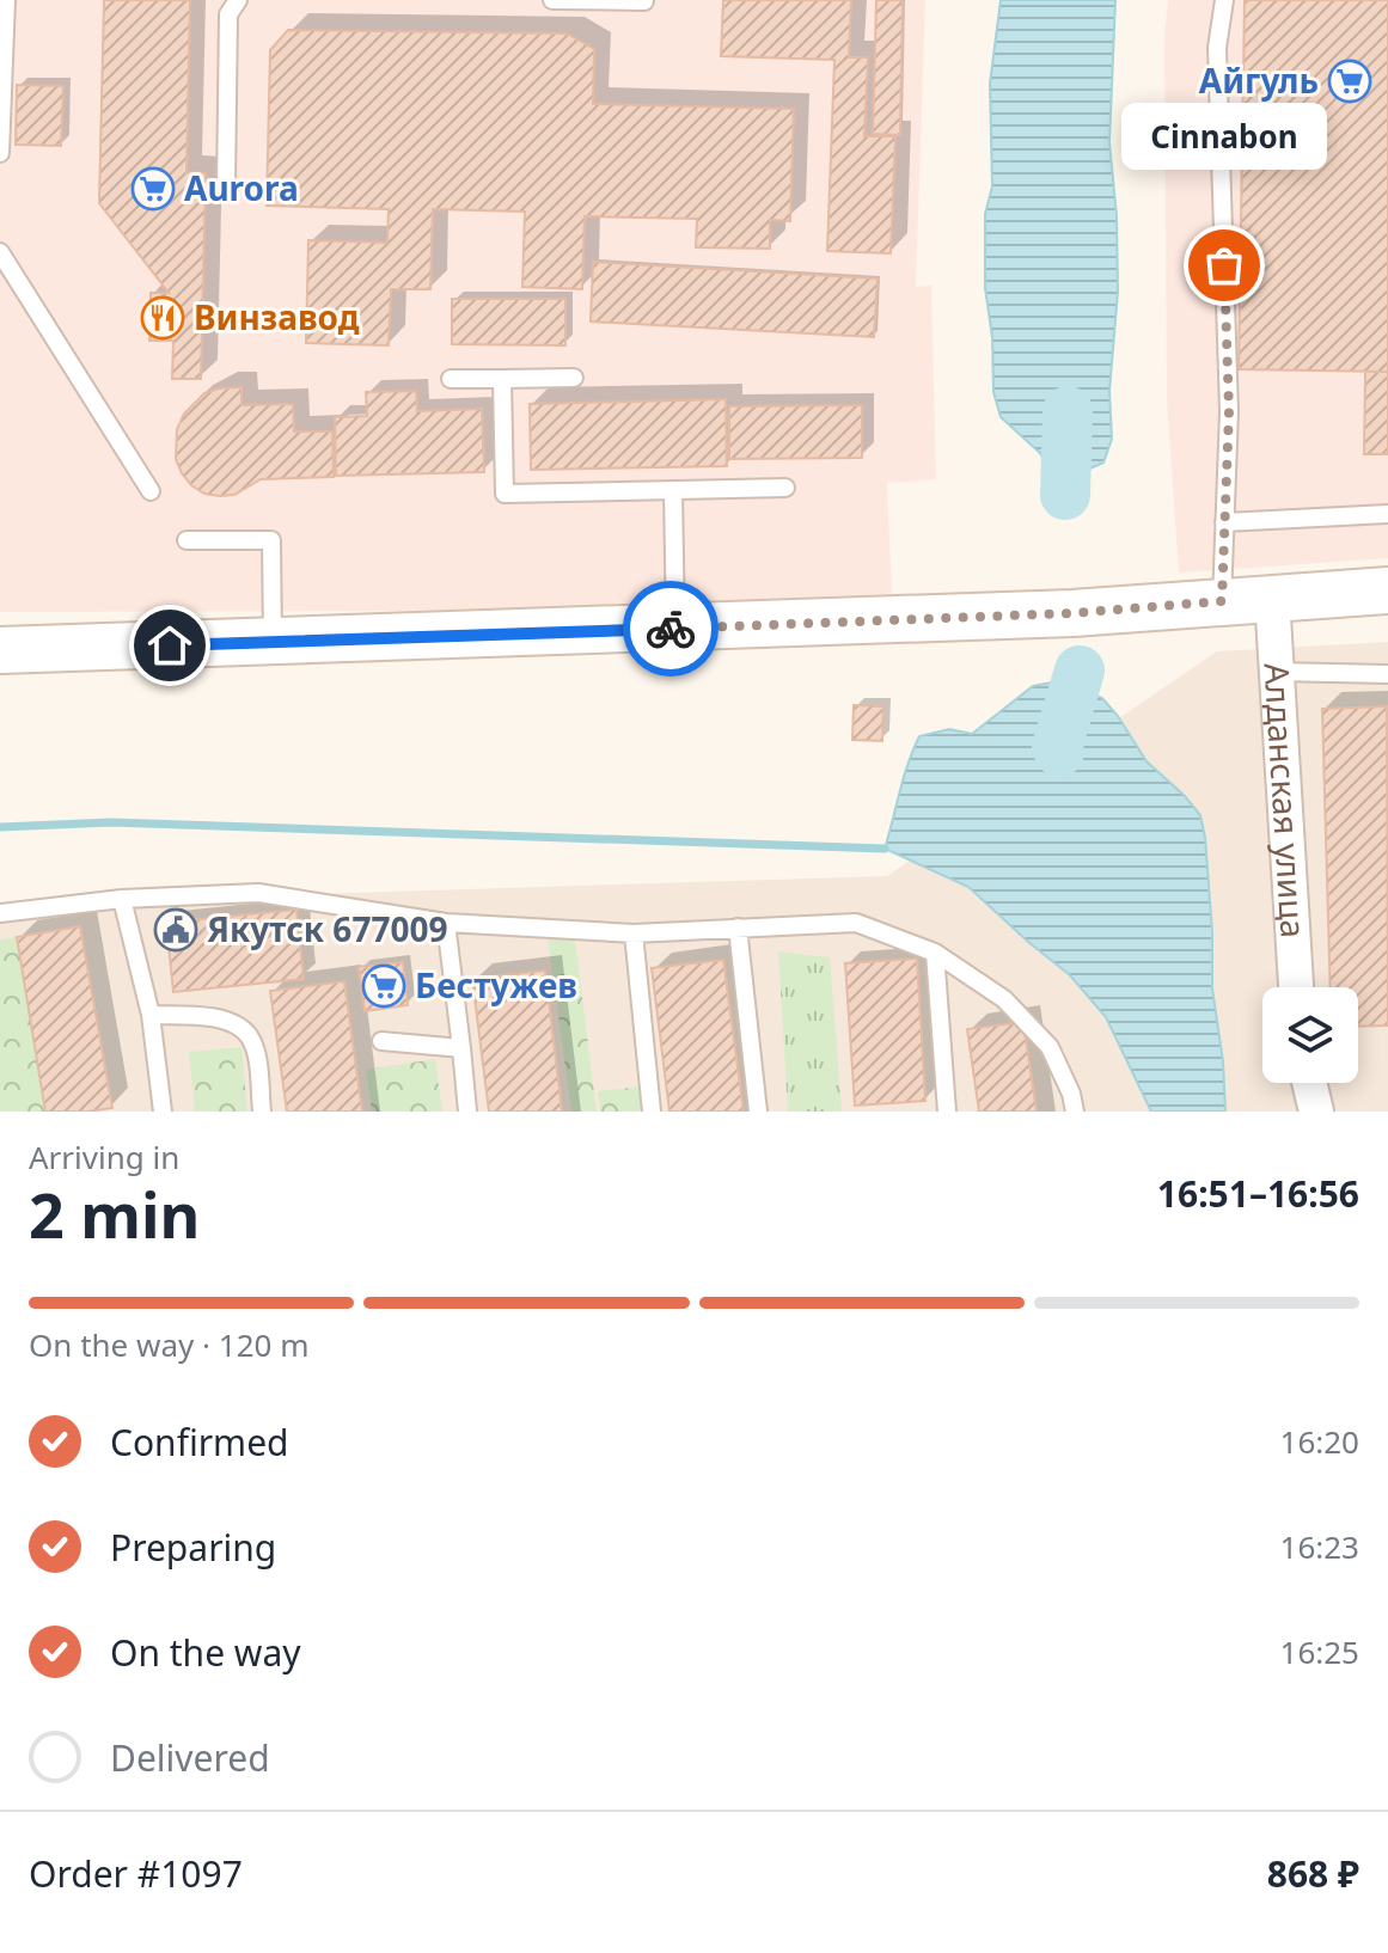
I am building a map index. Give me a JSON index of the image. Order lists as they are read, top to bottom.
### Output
{
  "streets": {
    "street": ["Алданская улица"]
  },
  "places": {
    "supermarket": ["Айгуль", "Aurora", "Бестужев"],
    "other": ["Cinnabon"],
    "restaurant": ["Винзавод"],
    "public building": ["Якутск 677009"]
  },
  "page": {
    "bubble": "Cinnabon",
    "heading": ["2 min", "Arriving in", "16:51–16:56"],
    "panel": ["Order #1097", "868 ₽"],
    "bar": "On the way · 120 m",
    "list": [
      ["Confirmed", "16:20"],
      ["Preparing", "16:23"],
      ["On the way", "16:25"],
      "Delivered"
    ]
  }
}
